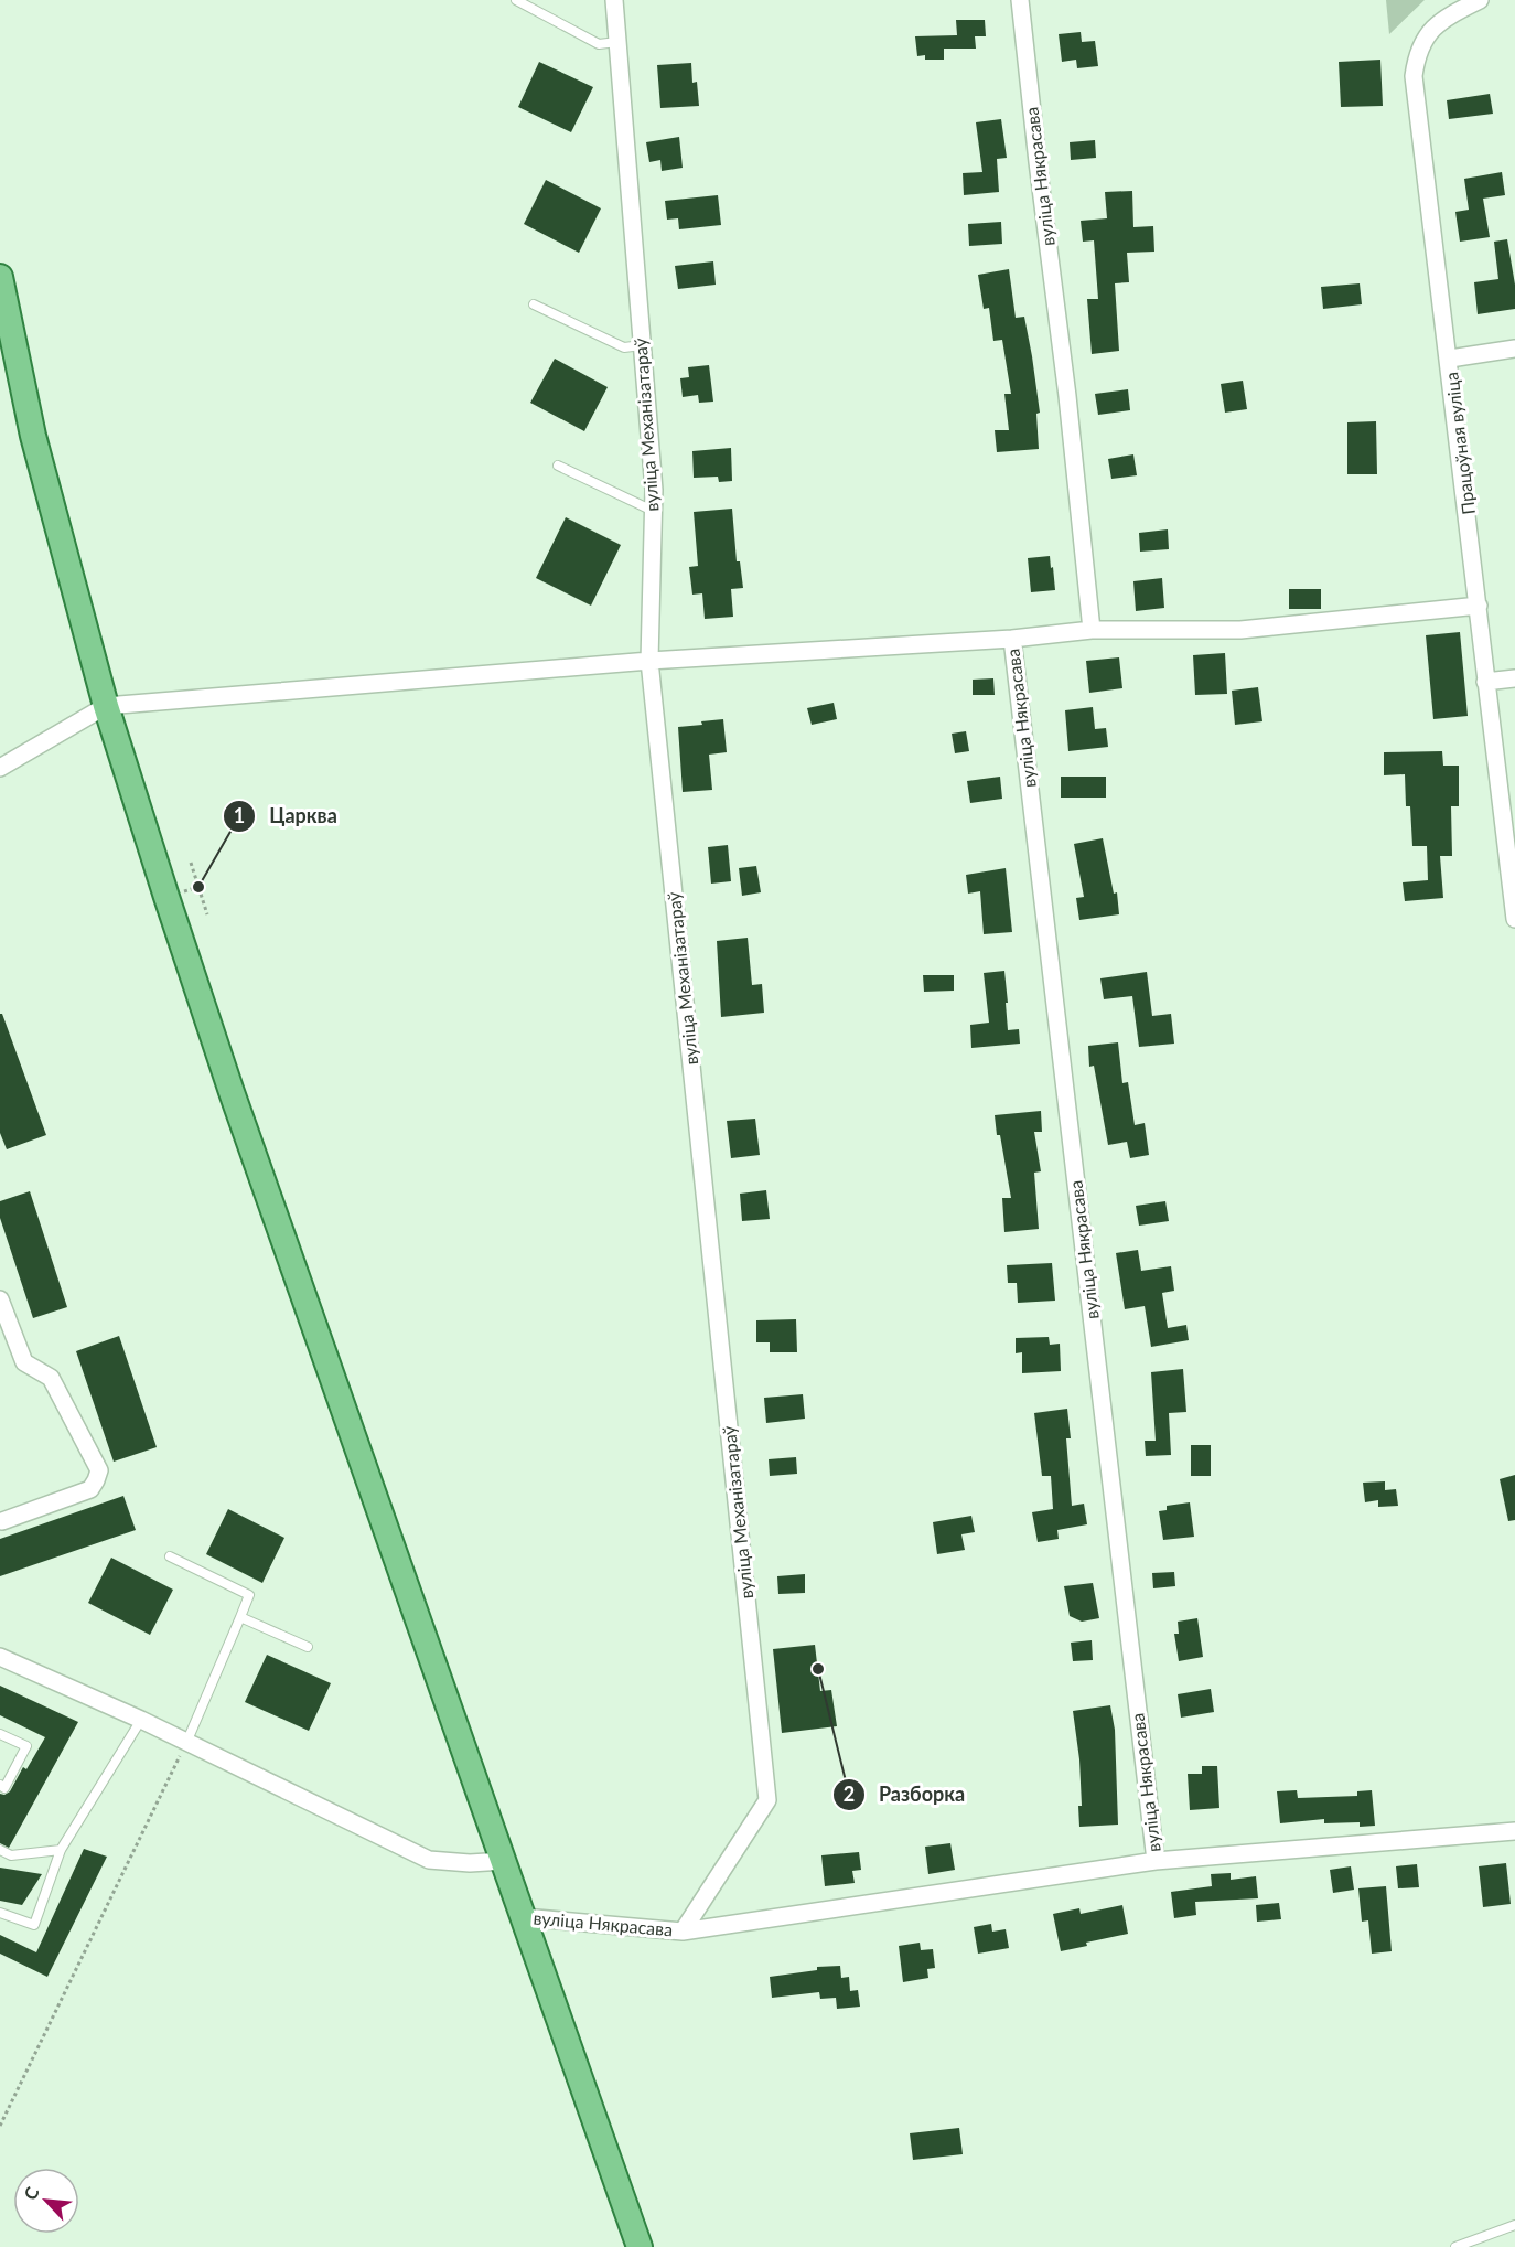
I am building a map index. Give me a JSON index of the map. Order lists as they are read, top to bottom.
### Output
{
  "streets": {
    "street": ["вуліца Някрасава", "вуліца Механізатараў", "Працоўная вуліца"]
  },
  "crossings": [
    ["вуліца Някрасава", "вуліца Механізатараў"]
  ],
  "places": ["Царква", "Разборка"],
  "north": "top left"
}
